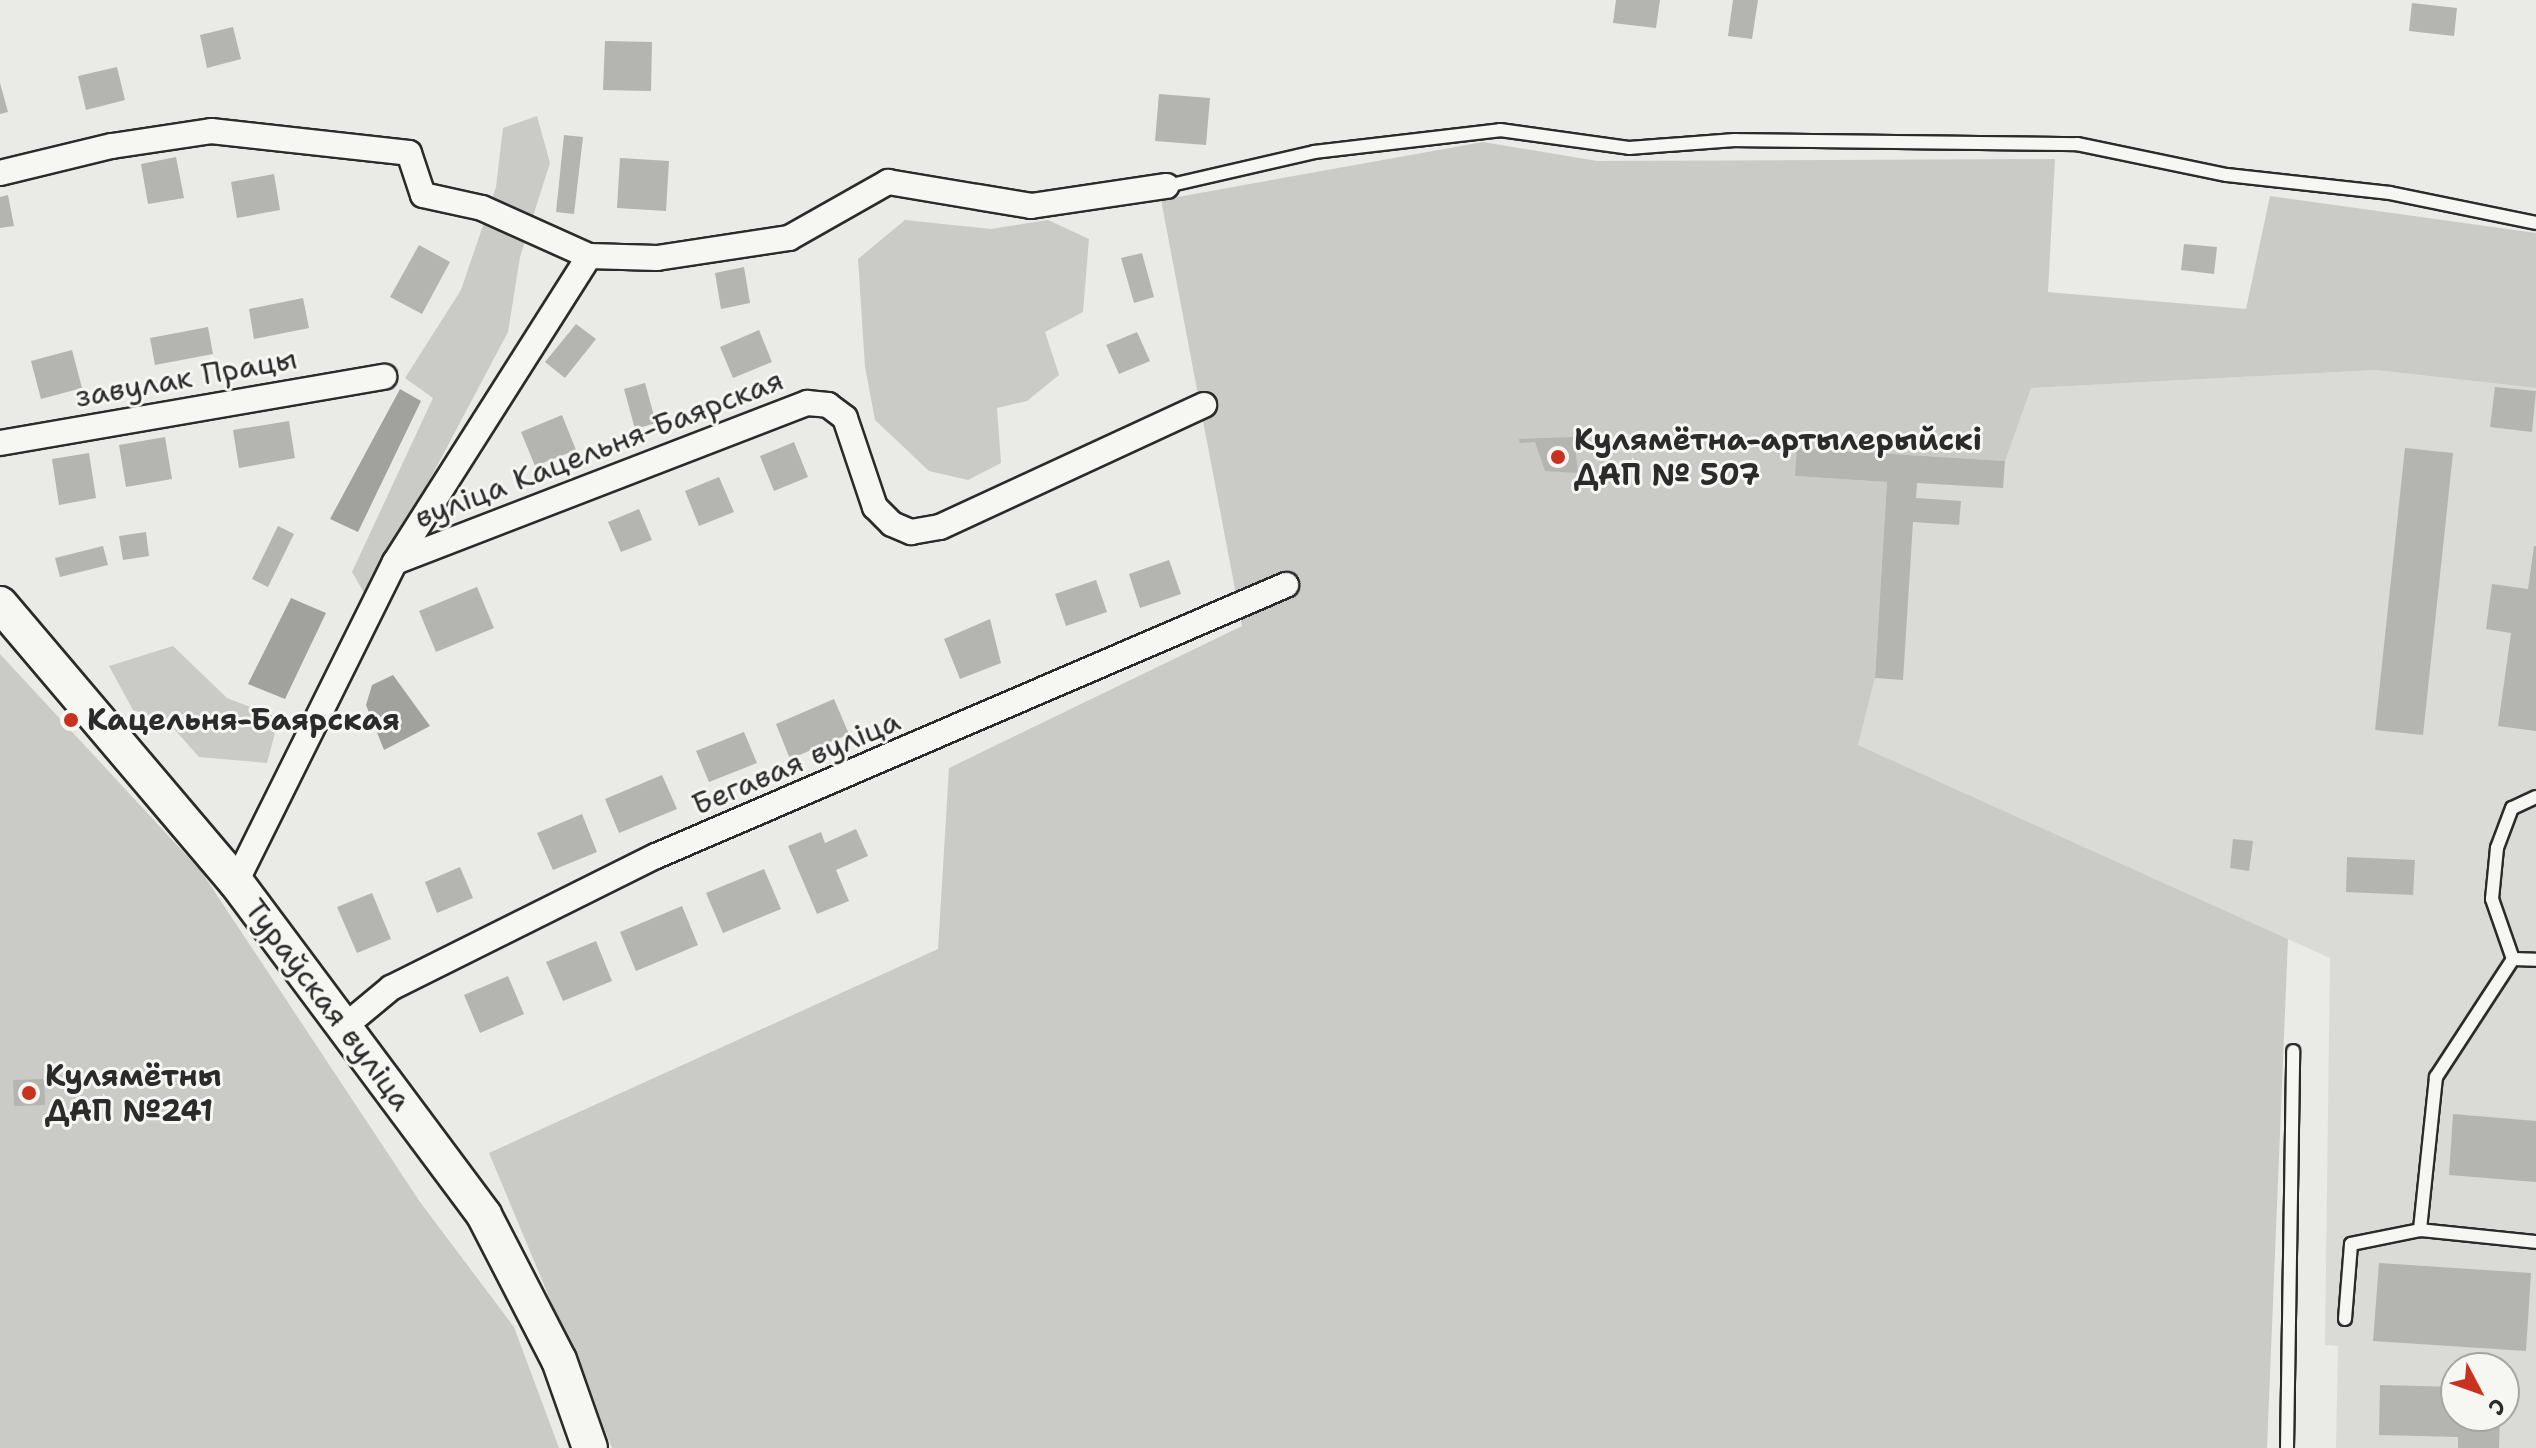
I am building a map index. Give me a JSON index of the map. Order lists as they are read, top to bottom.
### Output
{
  "streets": {
    "street": [
      "завулак Працы",
      "вуліца Кацельня-Баярская",
      "Бегавая вуліца",
      "Тураўская вуліца"
    ]
  },
  "crossings": [
    ["Бегавая вуліца", "Тураўская вуліца"]
  ],
  "places": ["Кулямётна-артылерыйскі ДАП № 507", "Кацельня-Баярская", "Кулямётны ДАП №241"],
  "north": "bottom right"
}
